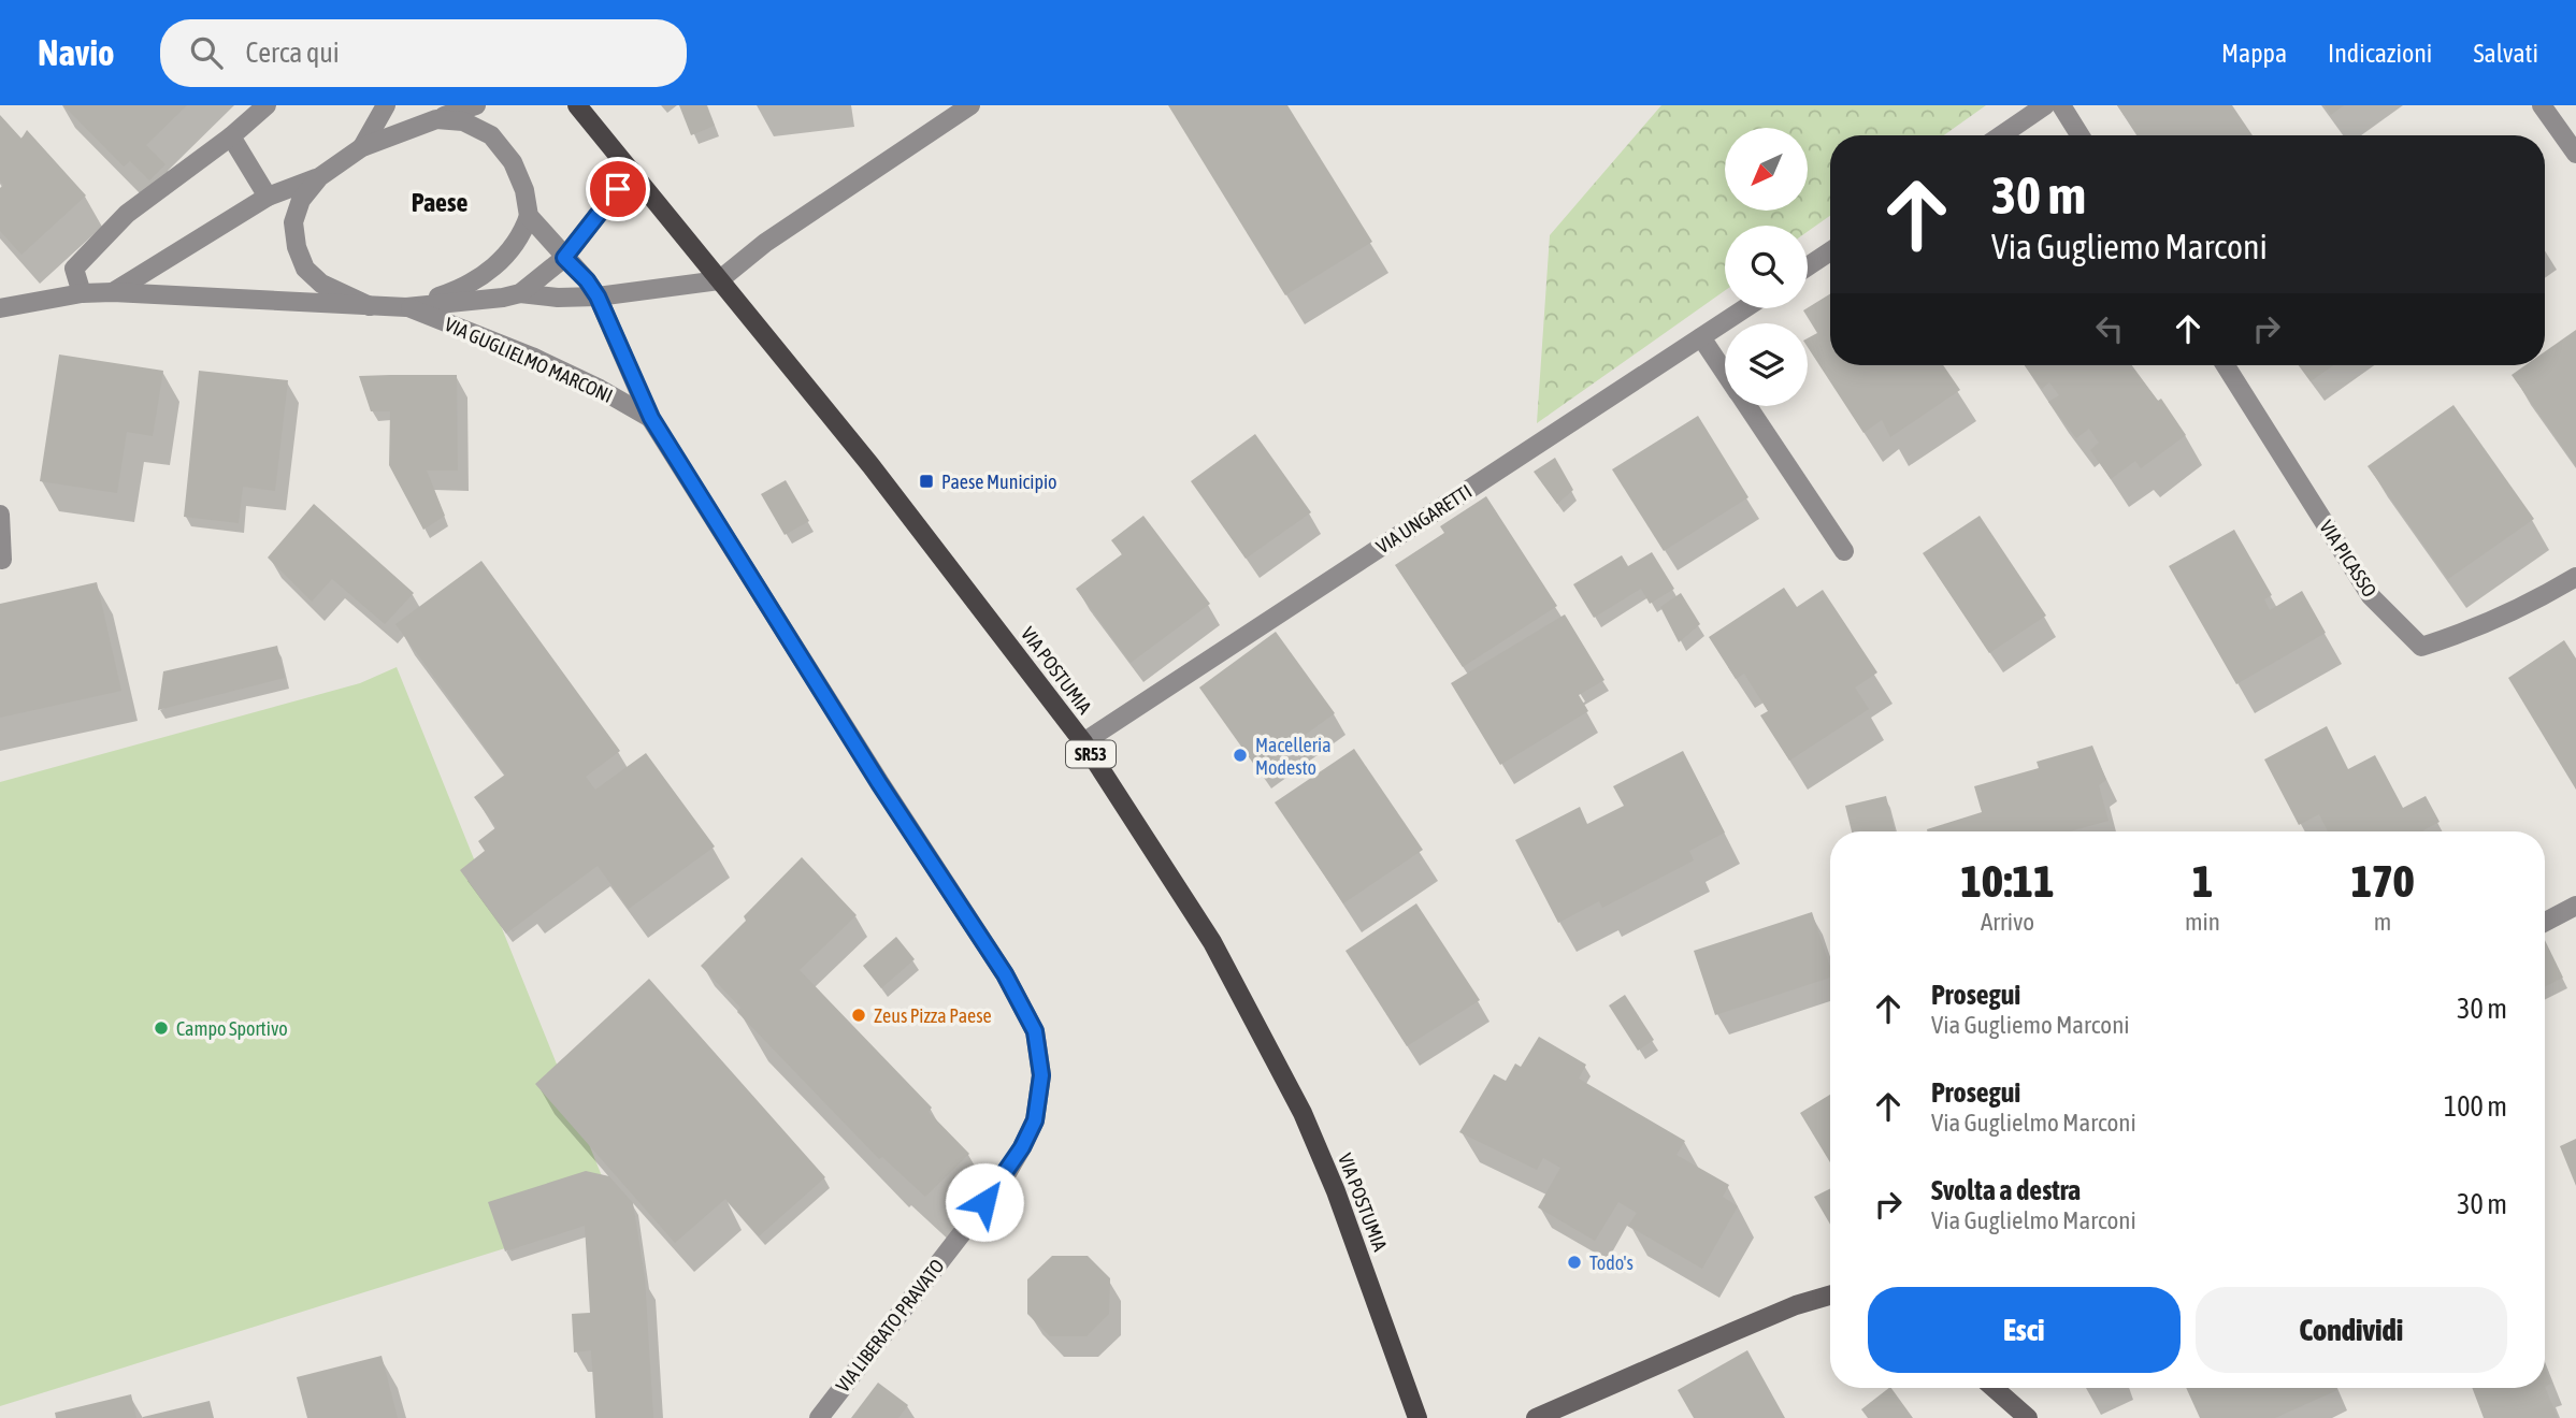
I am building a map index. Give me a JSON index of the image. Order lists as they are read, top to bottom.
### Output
{
  "streets": {
    "main road": ["VIA POSTUMIA", "SR53"],
    "street": [
      "VIA GUGLIELMO MARCONI",
      "VIA UNGARETTI",
      "VIA PICASSO",
      "VIA LIBERATO PRAVATO"
    ]
  },
  "crossings": [
    ["VIA GUGLIELMO MARCONI", "VIA POSTUMIA"],
    ["VIA GUGLIELMO MARCONI", "VIA LIBERATO PRAVATO"],
    ["VIA UNGARETTI", "VIA POSTUMIA"]
  ],
  "districts": ["Paese"],
  "places": {
    "transit": ["Paese Municipio"],
    "other": [
      "Macelleria Modesto",
      "Zeus Pizza Paese",
      "Campo Sportivo",
      "Todo's"
    ]
  },
  "north": "bottom left",
  "page": {
    "header": "Navio",
    "search": "Cerca qui",
    "nav": ["Mappa", "Indicazioni", "Salvati"],
    "turn": ["30 m", "Via Gugliemo Marconi"],
    "eta": [
      "10:11",
      "Arrivo",
      "1",
      "min",
      "170",
      "m"
    ],
    "list": [
      {
        "name": "Prosegui",
        "note": "Via Gugliemo Marconi",
        "value": "30 m"
      },
      {
        "name": "Prosegui",
        "note": "Via Guglielmo Marconi",
        "value": "100 m"
      },
      {
        "name": "Svolta a destra",
        "note": "Via Guglielmo Marconi",
        "value": "30 m"
      }
    ],
    "buttons": ["Esci", "Condividi"]
  }
}
